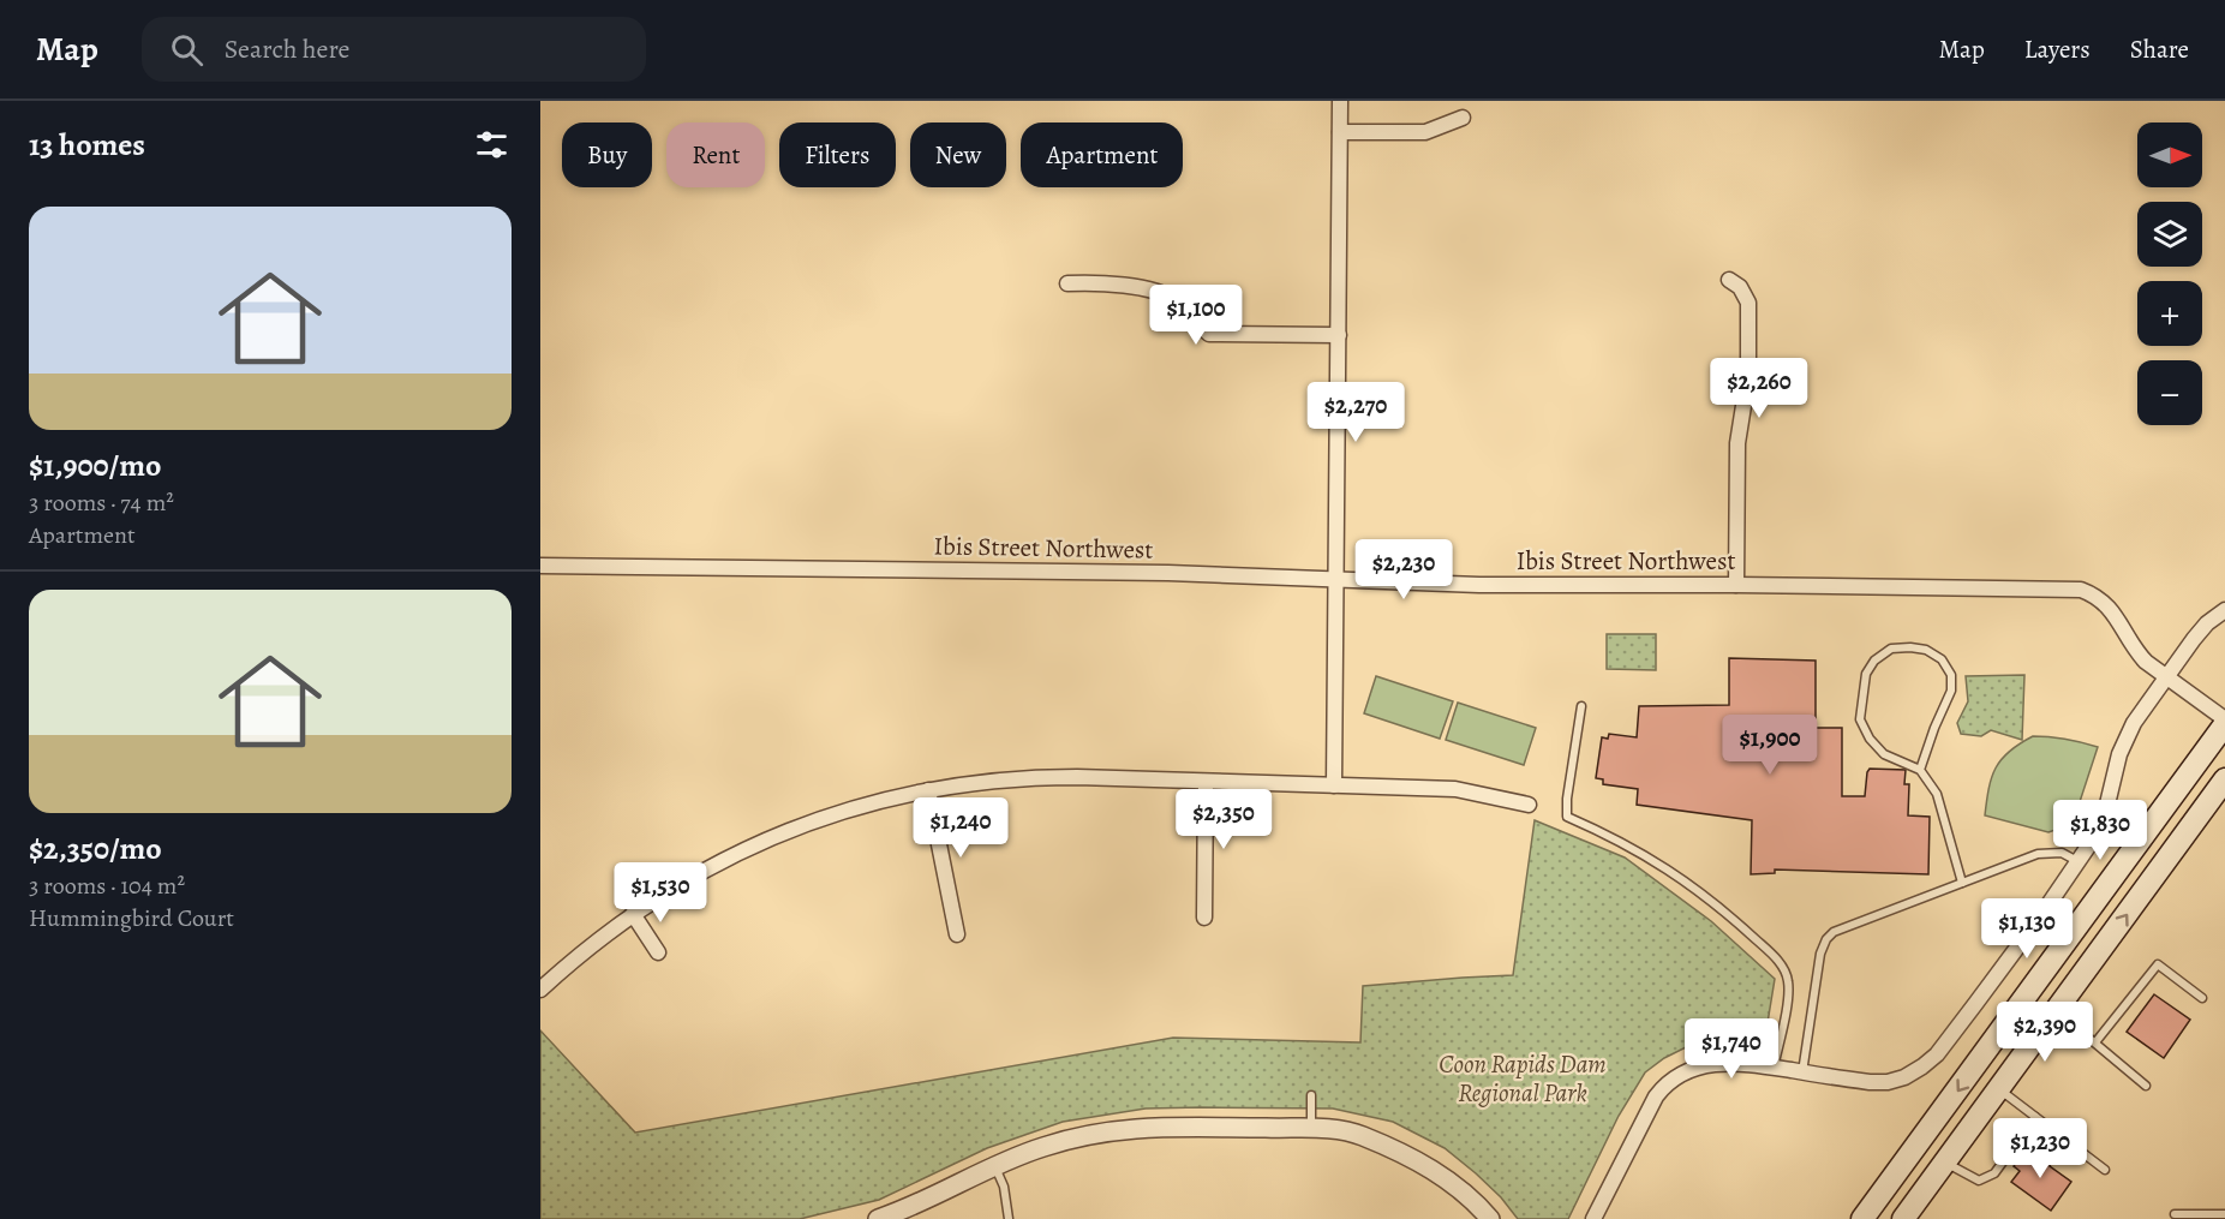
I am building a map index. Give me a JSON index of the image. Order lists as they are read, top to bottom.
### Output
{
  "streets": {
    "street": ["Ibis Street Northwest"]
  },
  "parks": ["Coon Rapids Dam Regional Park"],
  "north": "right",
  "page": {
    "header": "Map",
    "search": "Search here",
    "nav": ["Map", "Layers", "Share"],
    "heading": "13 homes",
    "map_buttons": ["+", "−"],
    "chip": [
      "Buy",
      "Rent",
      "Filters",
      "New",
      "Apartment"
    ],
    "list": [
      {
        "name": "$1,900/mo",
        "note": "3 rooms · 74 m² · Apartment"
      },
      {
        "name": "$2,350/mo",
        "note": "3 rooms · 104 m² · Hummingbird Court"
      }
    ],
    "price": [
      "$1,100",
      "$2,260",
      "$2,270",
      "$2,230",
      "$1,900",
      "$2,350",
      "$1,240",
      "$1,830",
      "$1,530",
      "$1,130",
      "$2,390",
      "$1,740",
      "$1,230"
    ]
  }
}
